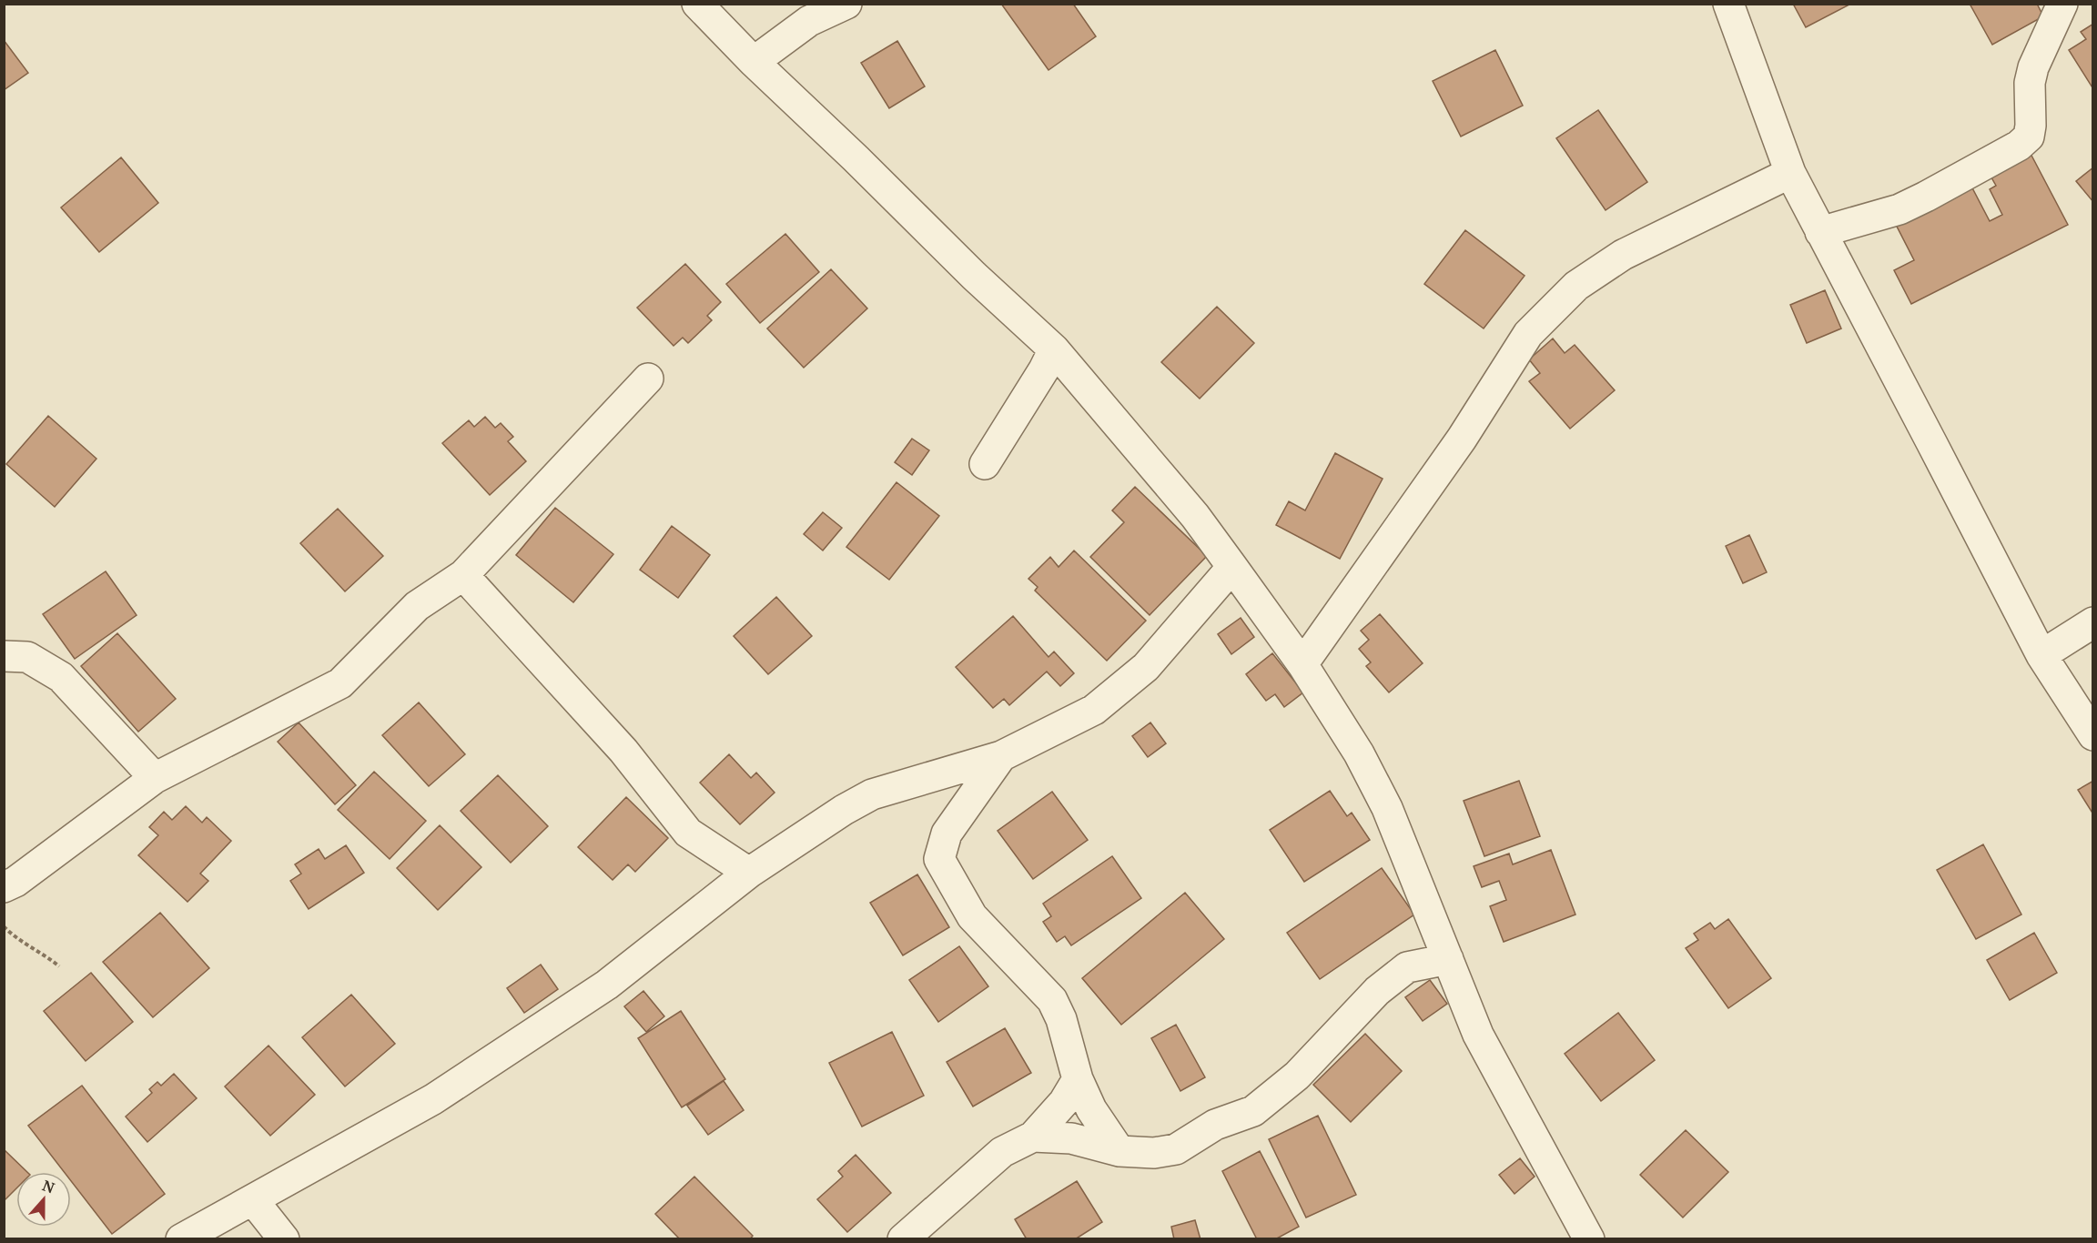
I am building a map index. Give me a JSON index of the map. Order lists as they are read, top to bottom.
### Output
{
  "north": "top"
}
